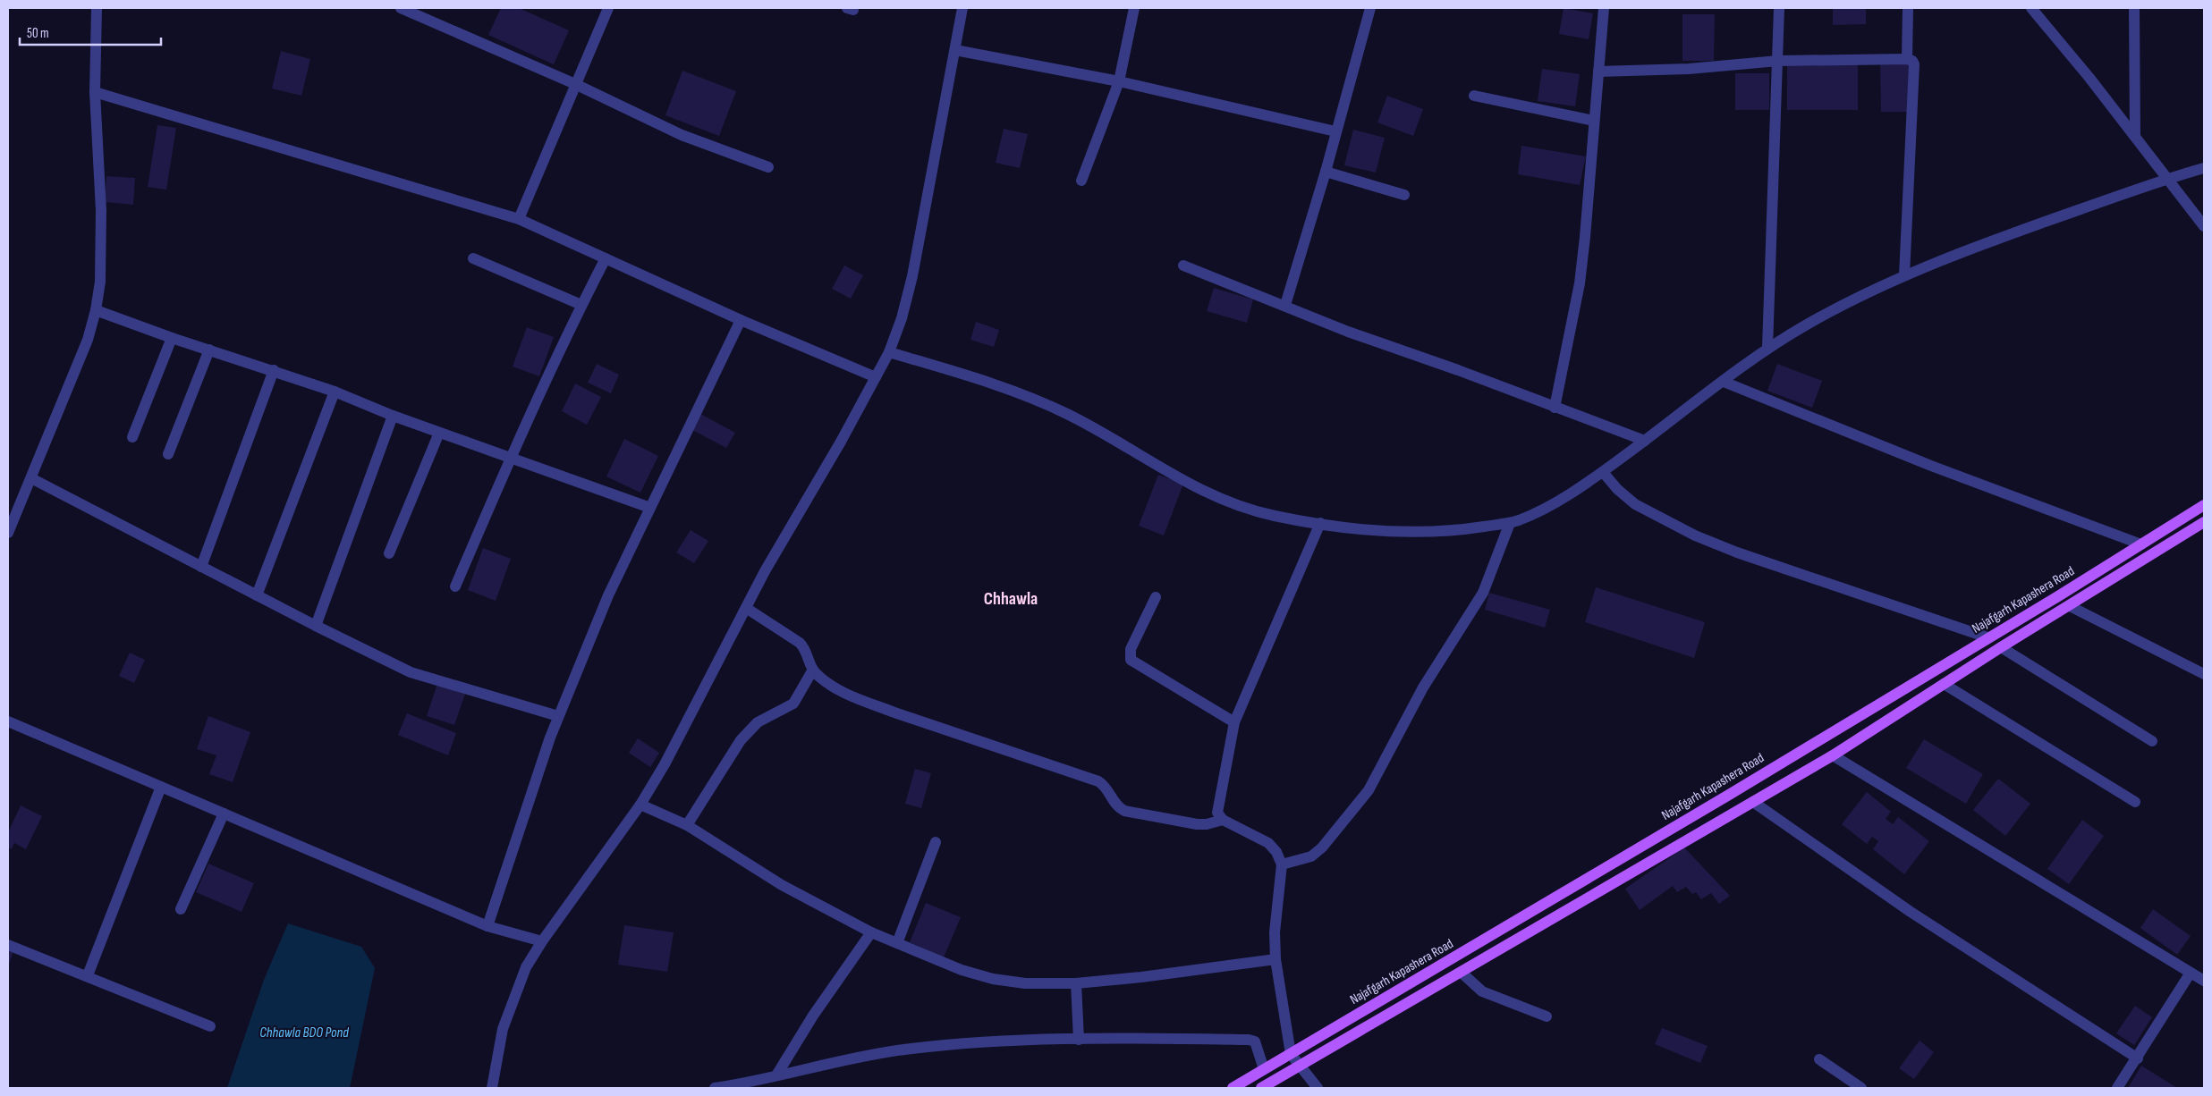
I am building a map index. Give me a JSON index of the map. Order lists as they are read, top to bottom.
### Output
{
  "streets": {
    "main road": ["Najafgarh Kapashera Road"]
  },
  "districts": ["Chhawla"],
  "water": ["Chhawla BDO Pond"],
  "scale_bar": "50 m"
}
